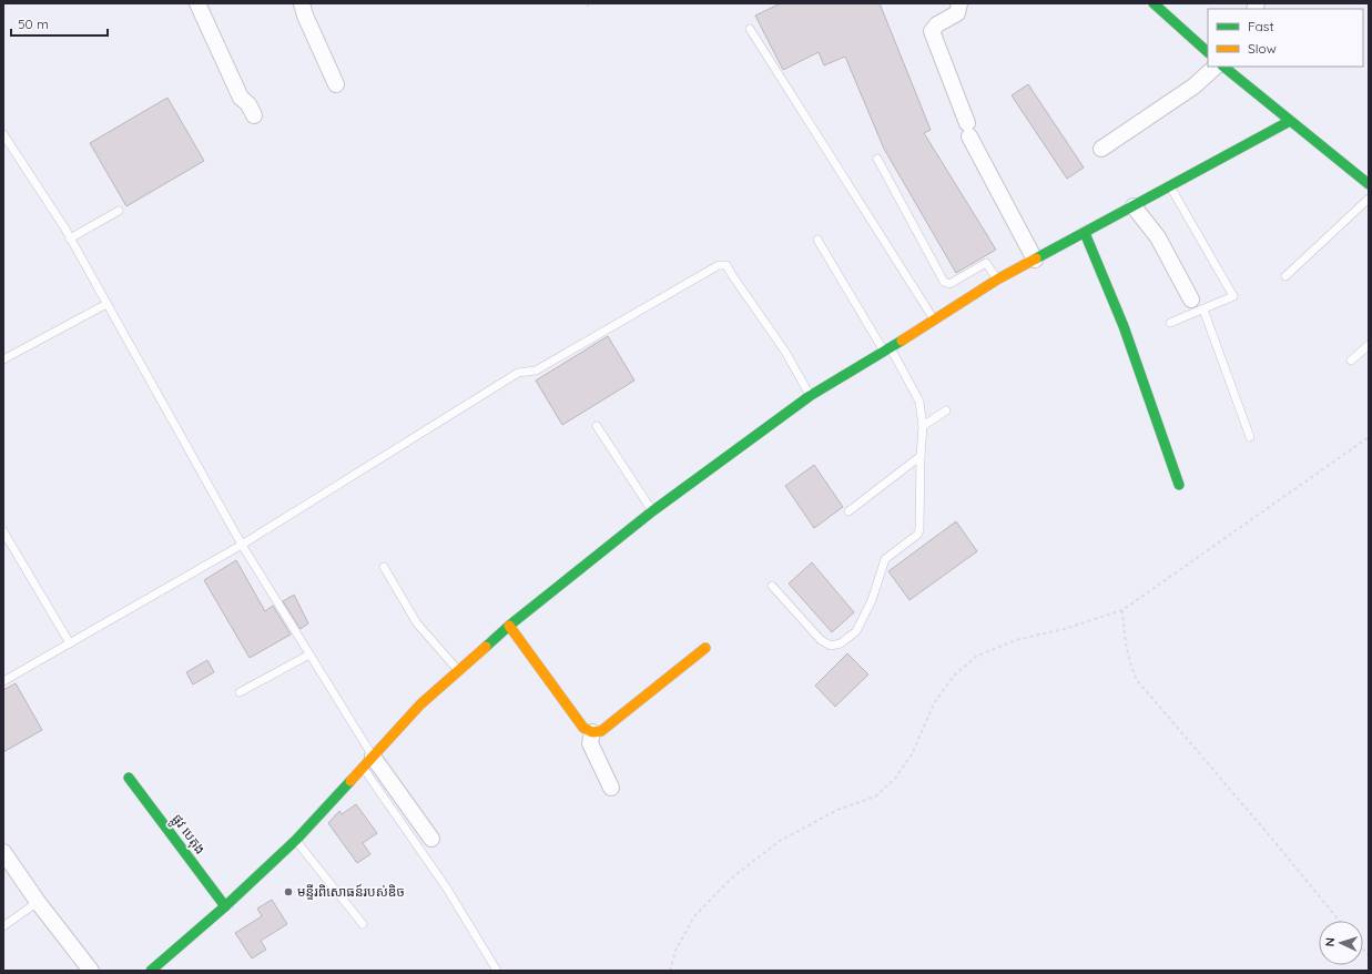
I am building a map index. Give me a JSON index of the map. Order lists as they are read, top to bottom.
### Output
{
  "streets": {
    "street": ["ផ្លូវ បេតុង"]
  },
  "places": ["មន្ទីរពិសោធន៍របស់ឌិច"],
  "legend": ["Fast", "Slow"],
  "scale_bar": "50 m",
  "north": "left"
}
